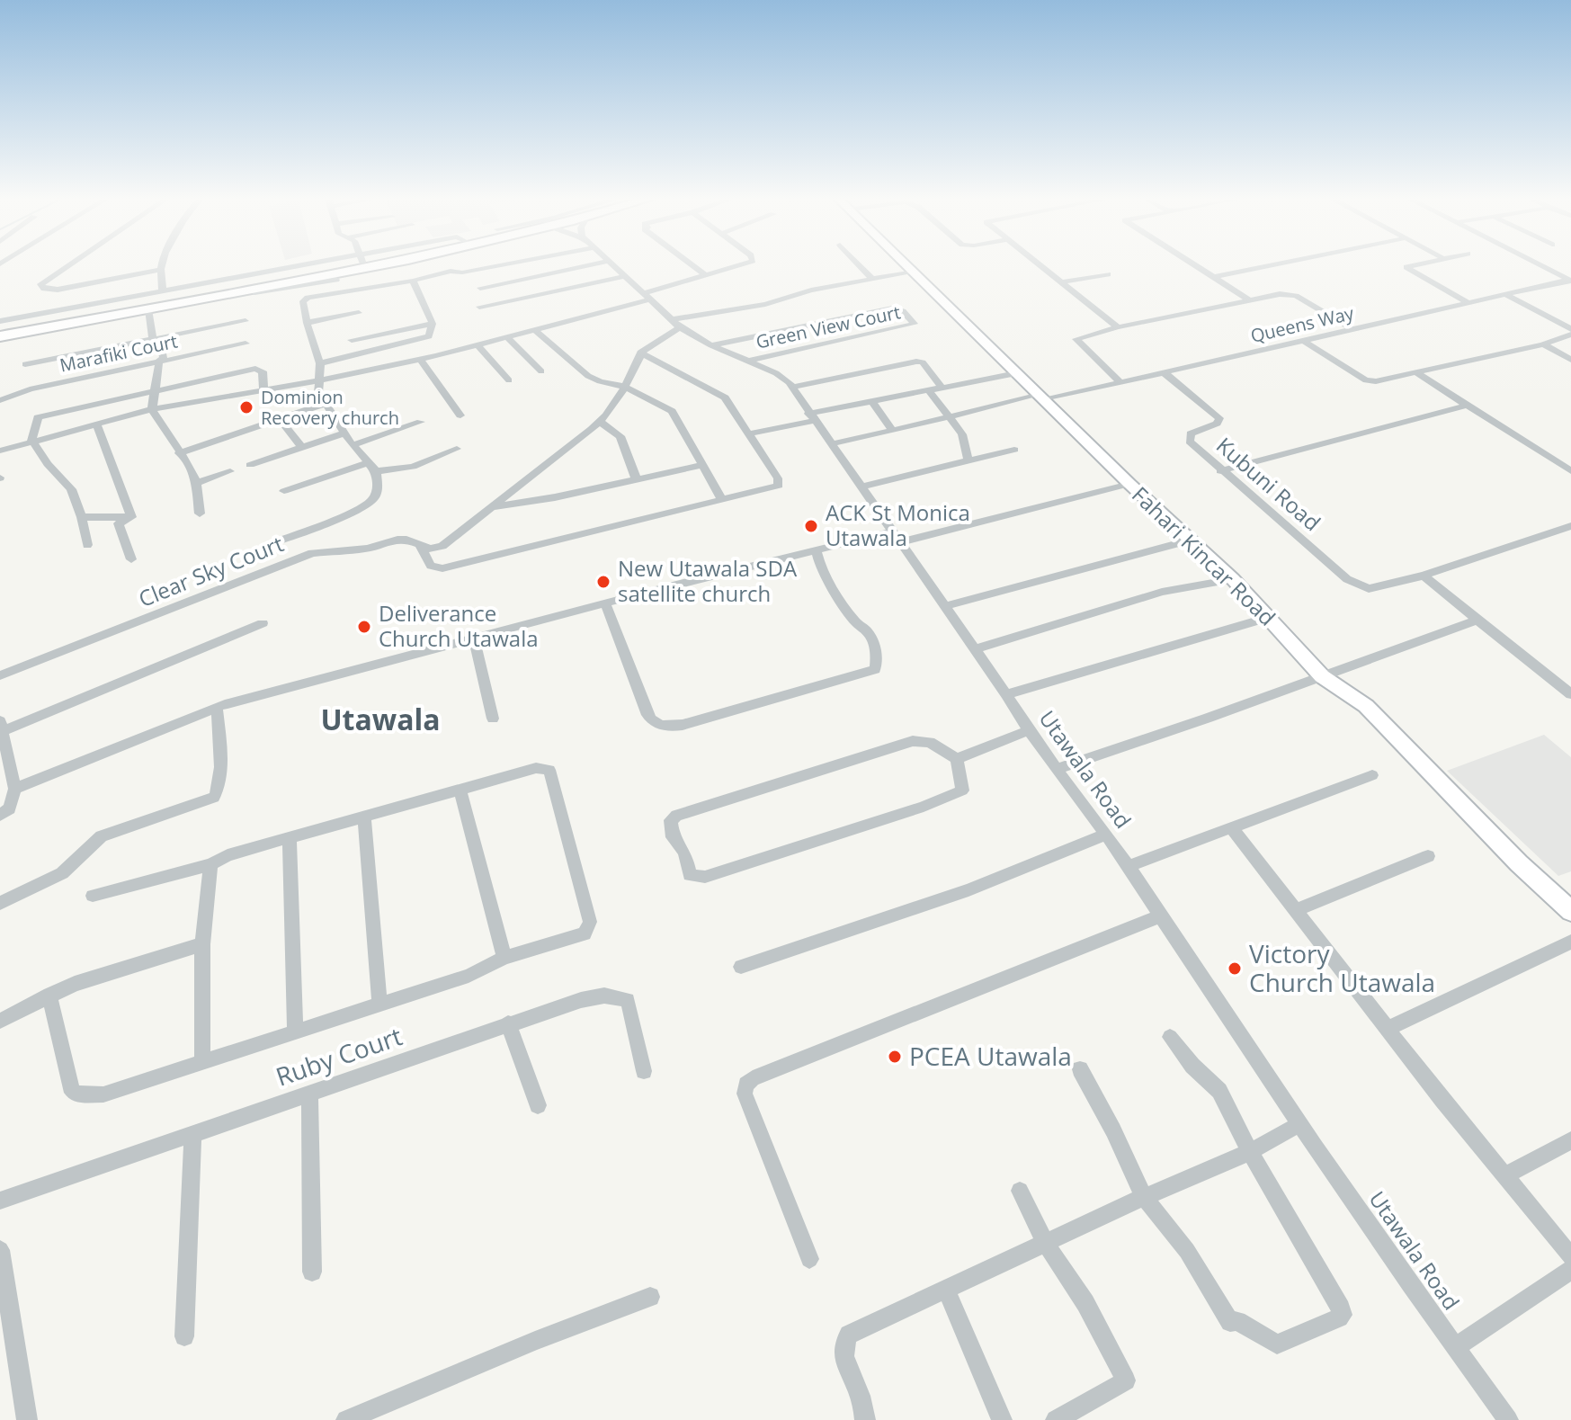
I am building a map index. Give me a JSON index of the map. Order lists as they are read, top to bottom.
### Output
{
  "streets": {
    "street": [
      "Queens Way",
      "Green View Court",
      "Marafiki Court",
      "Kubuni Road",
      "Fahari Kincar Road",
      "Clear Sky Court",
      "Utawala Road",
      "Ruby Court"
    ]
  },
  "crossings": [
    ["Queens Way", "Kubuni Road"],
    ["Queens Way", "Fahari Kincar Road"],
    ["Queens Way", "Utawala Road"],
    ["Green View Court", "Utawala Road"]
  ],
  "districts": ["Utawala"],
  "places": [
    "Dominion Recovery church",
    "ACK St Monica Utawala",
    "New Utawala SDA satellite church",
    "Deliverance Church Utawala",
    "Victory Church Utawala",
    "PCEA Utawala"
  ]
}
